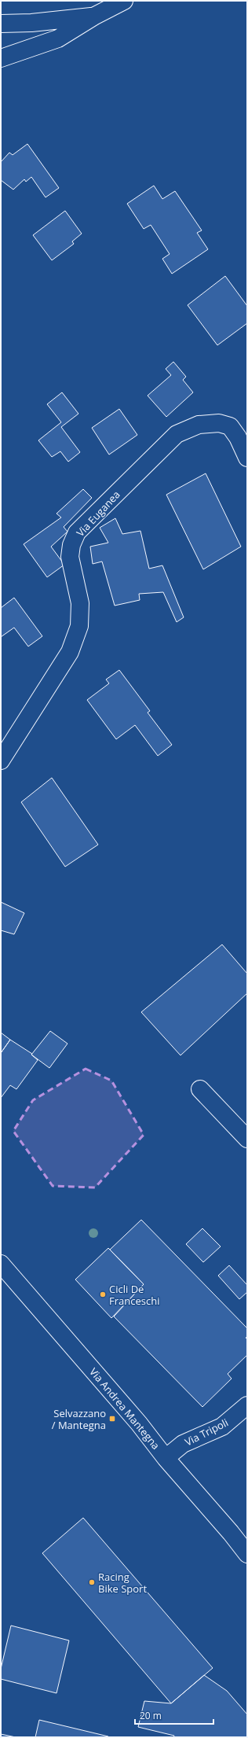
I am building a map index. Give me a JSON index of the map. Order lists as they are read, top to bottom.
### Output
{
  "streets": {
    "street": ["Via Euganea", "Via Andrea Mantegna", "Via Tripoli"]
  },
  "crossings": [
    ["Via Andrea Mantegna", "Via Tripoli"]
  ],
  "places": {
    "other": ["Cicli De Franceschi", "Racing Bike Sport"],
    "transit": ["Selvazzano / Mantegna"]
  },
  "scale_bar": "20 m"
}
